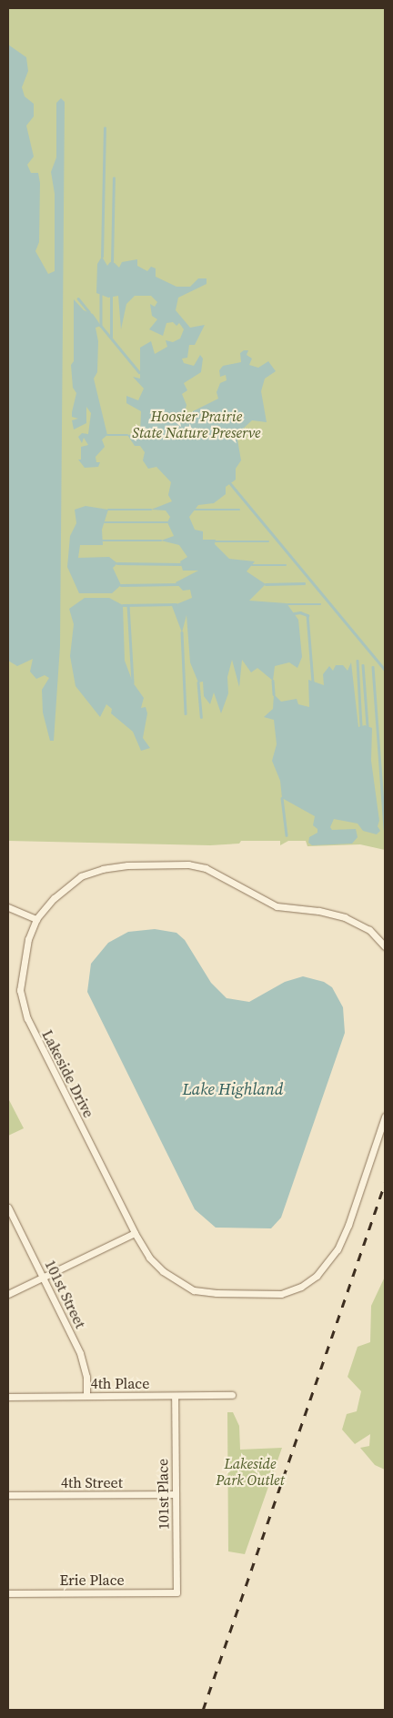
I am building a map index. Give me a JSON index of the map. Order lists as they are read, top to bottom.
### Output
{
  "streets": {
    "street": [
      "Lakeside Drive",
      "101st Street",
      "4th Place",
      "4th Street",
      "101st Place",
      "Erie Place"
    ]
  },
  "crossings": [
    ["101st Street", "4th Place"],
    ["4th Place", "101st Place"],
    ["4th Street", "101st Place"],
    ["101st Place", "Erie Place"]
  ],
  "water": ["Lake Highland"],
  "parks": ["Hoosier Prairie State Nature Preserve", "Lakeside Park Outlet"]
}
